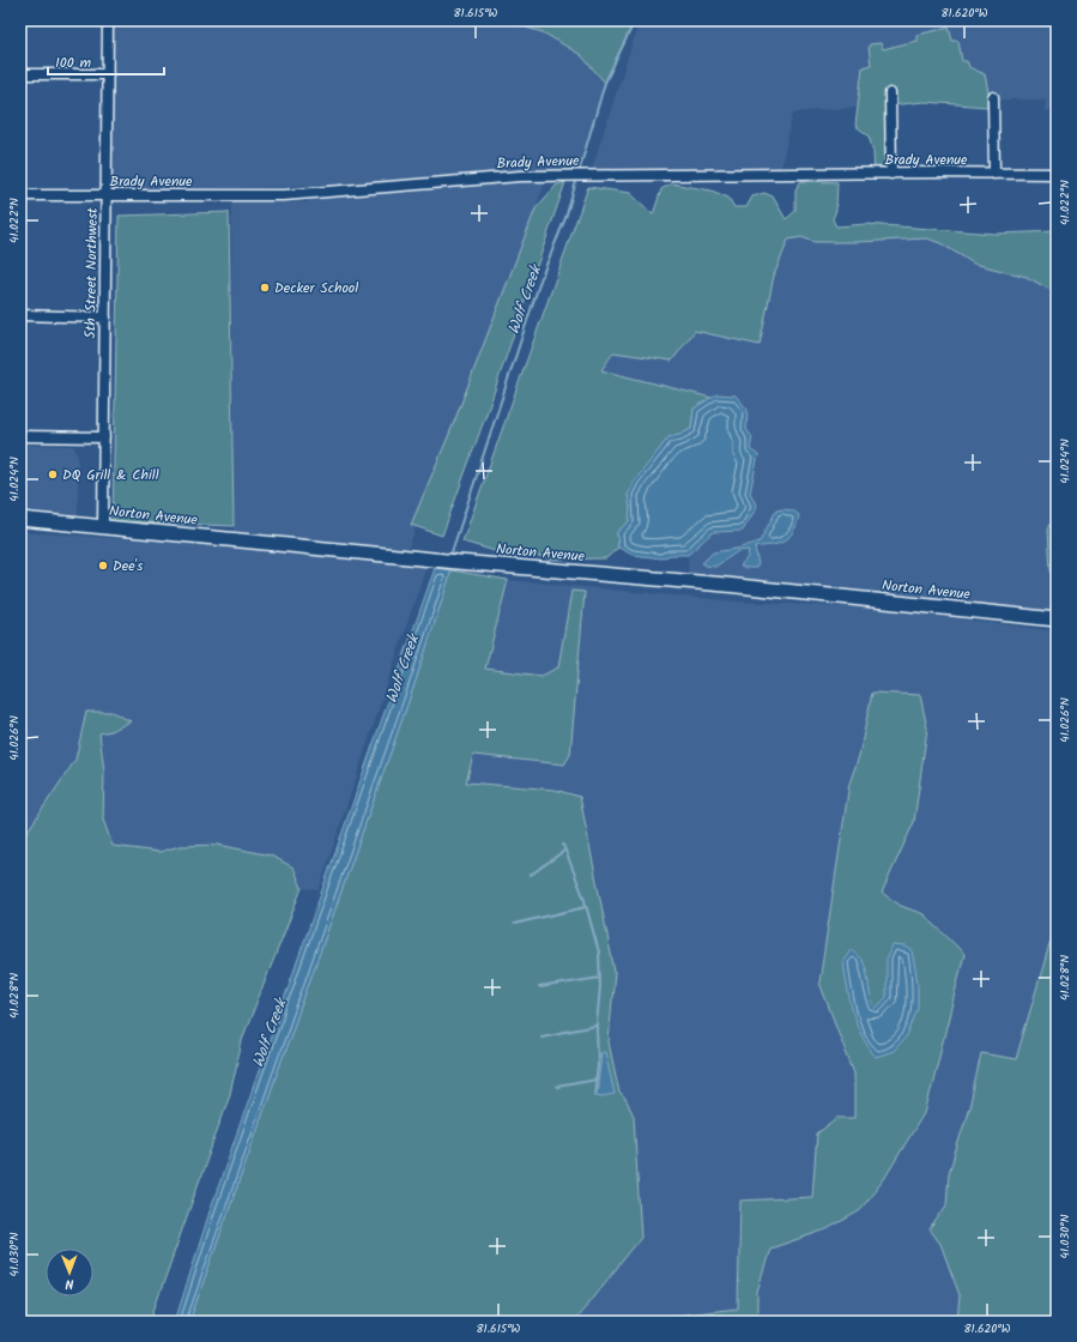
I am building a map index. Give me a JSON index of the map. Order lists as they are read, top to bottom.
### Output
{
  "streets": {
    "main road": ["Norton Avenue"],
    "street": ["Brady Avenue", "5th Street Northwest"]
  },
  "crossings": [
    ["Brady Avenue", "5th Street Northwest"],
    ["5th Street Northwest", "Norton Avenue"]
  ],
  "water": ["Wolf Creek"],
  "places": ["Decker School", "DQ Grill & Chill", "Dee's"],
  "scale_bar": "100 m",
  "north": "bottom",
  "coordinates": [
    "81.615°W",
    "81.620°W",
    "41.022°N",
    "41.024°N",
    "41.026°N",
    "41.028°N",
    "41.030°N"
  ]
}
